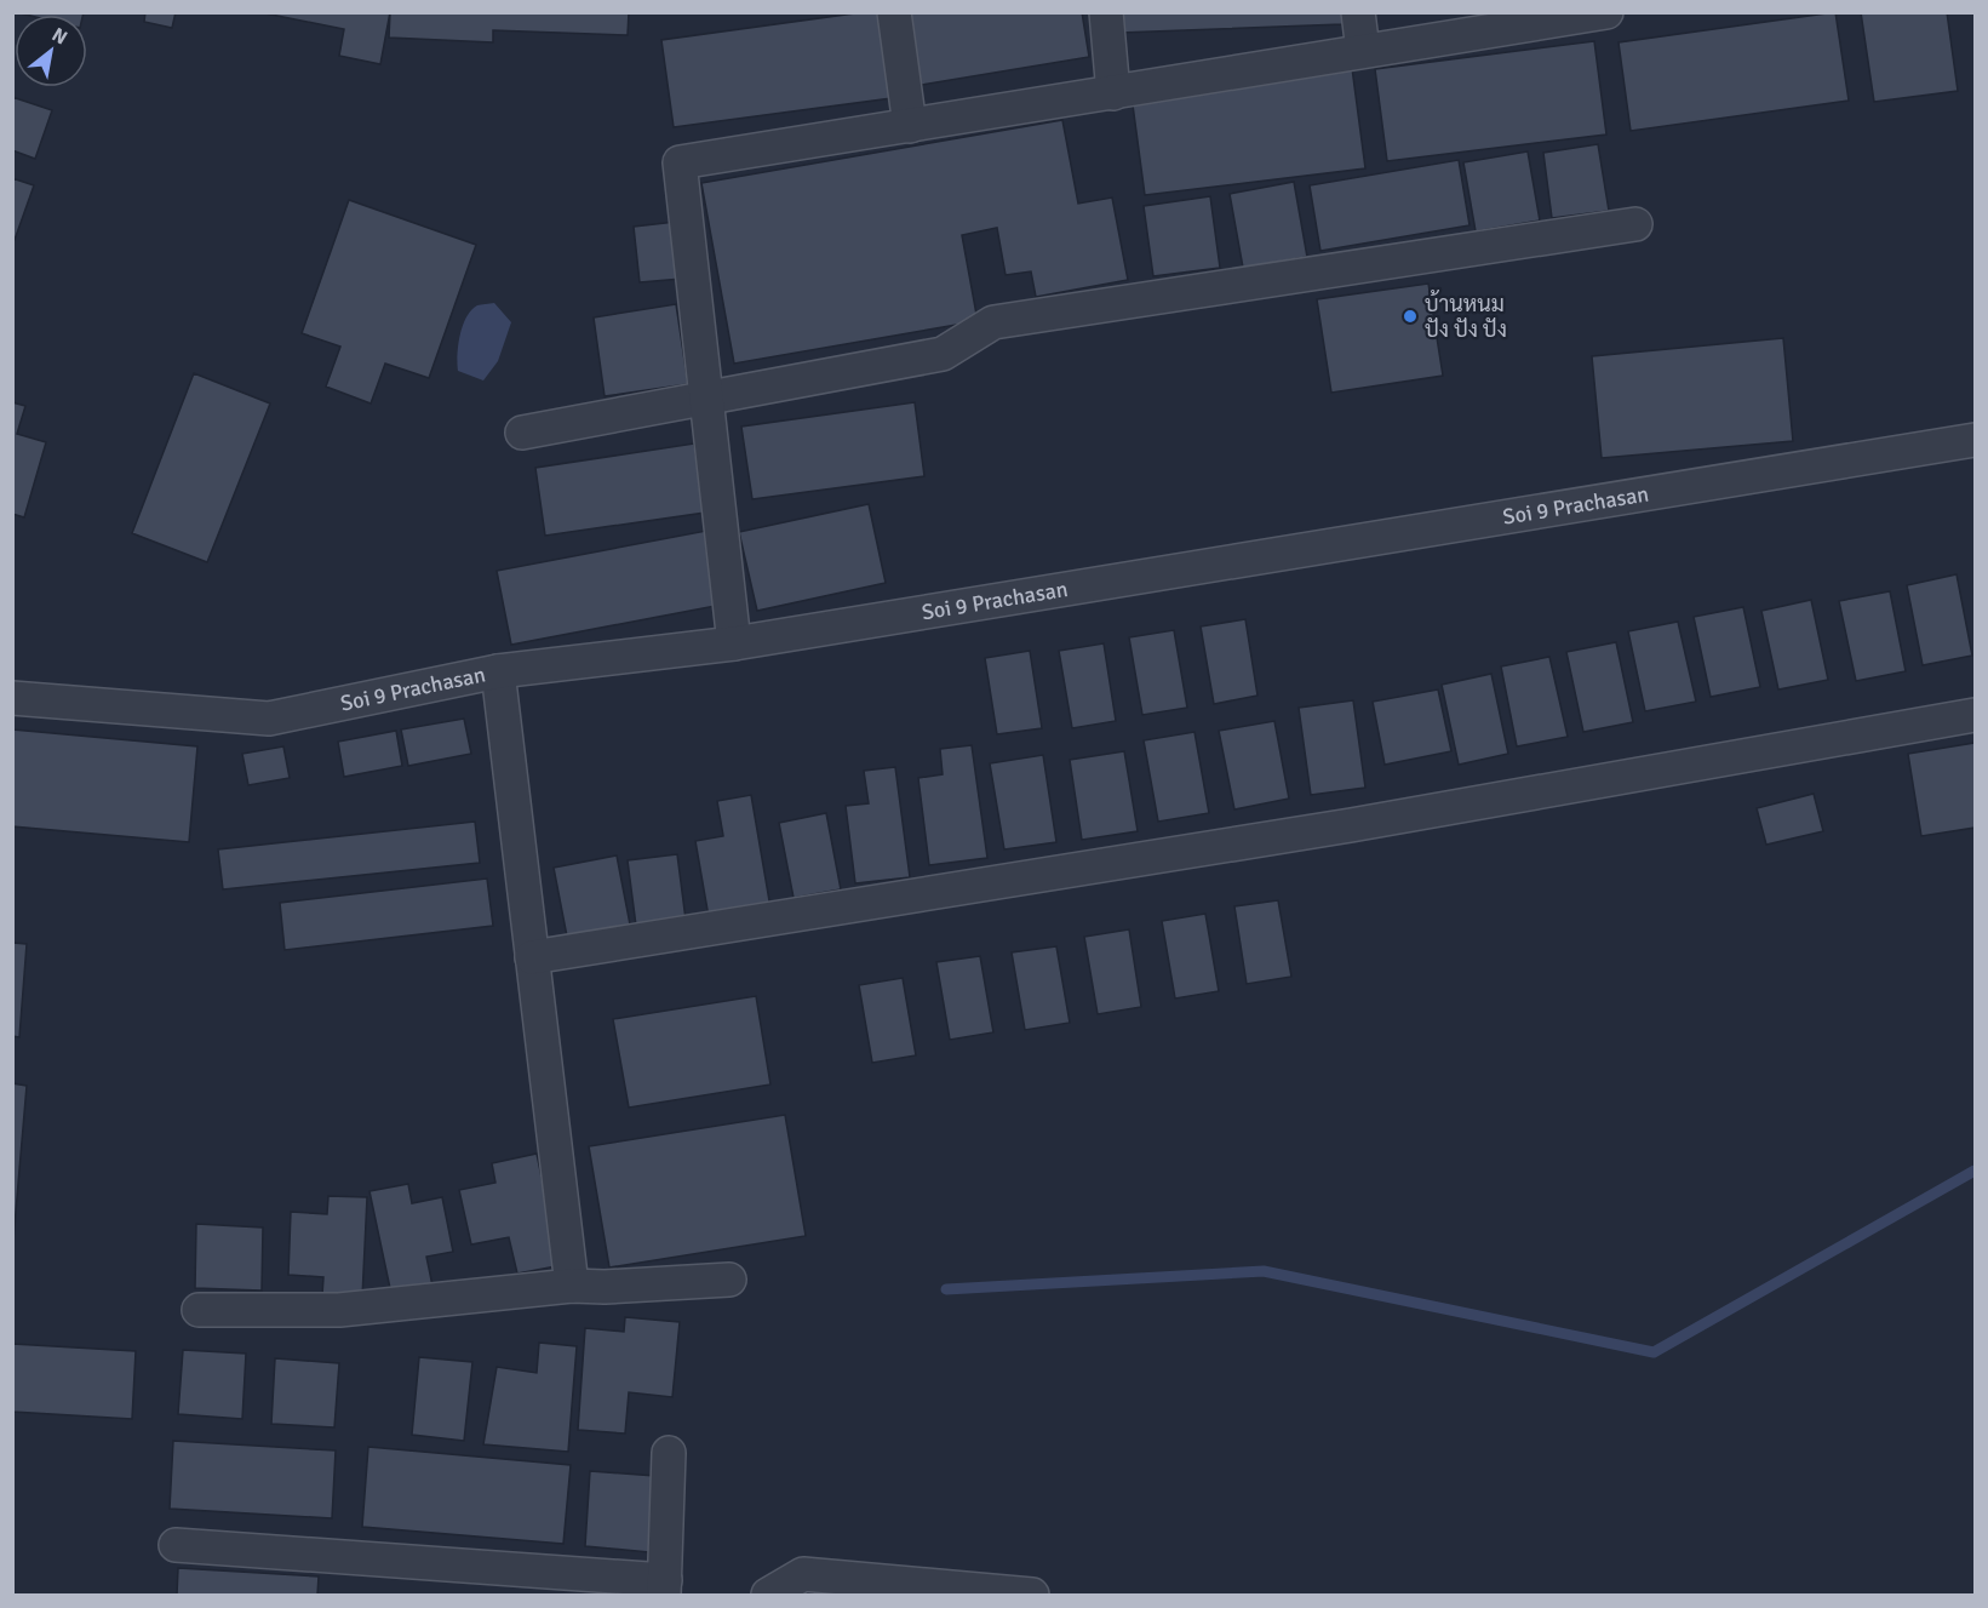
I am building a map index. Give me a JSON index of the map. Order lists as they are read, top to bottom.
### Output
{
  "streets": {
    "street": ["Soi 9 Prachasan"]
  },
  "places": ["บ้านหนม ปัง ปัง ปัง"],
  "north": "top right"
}
